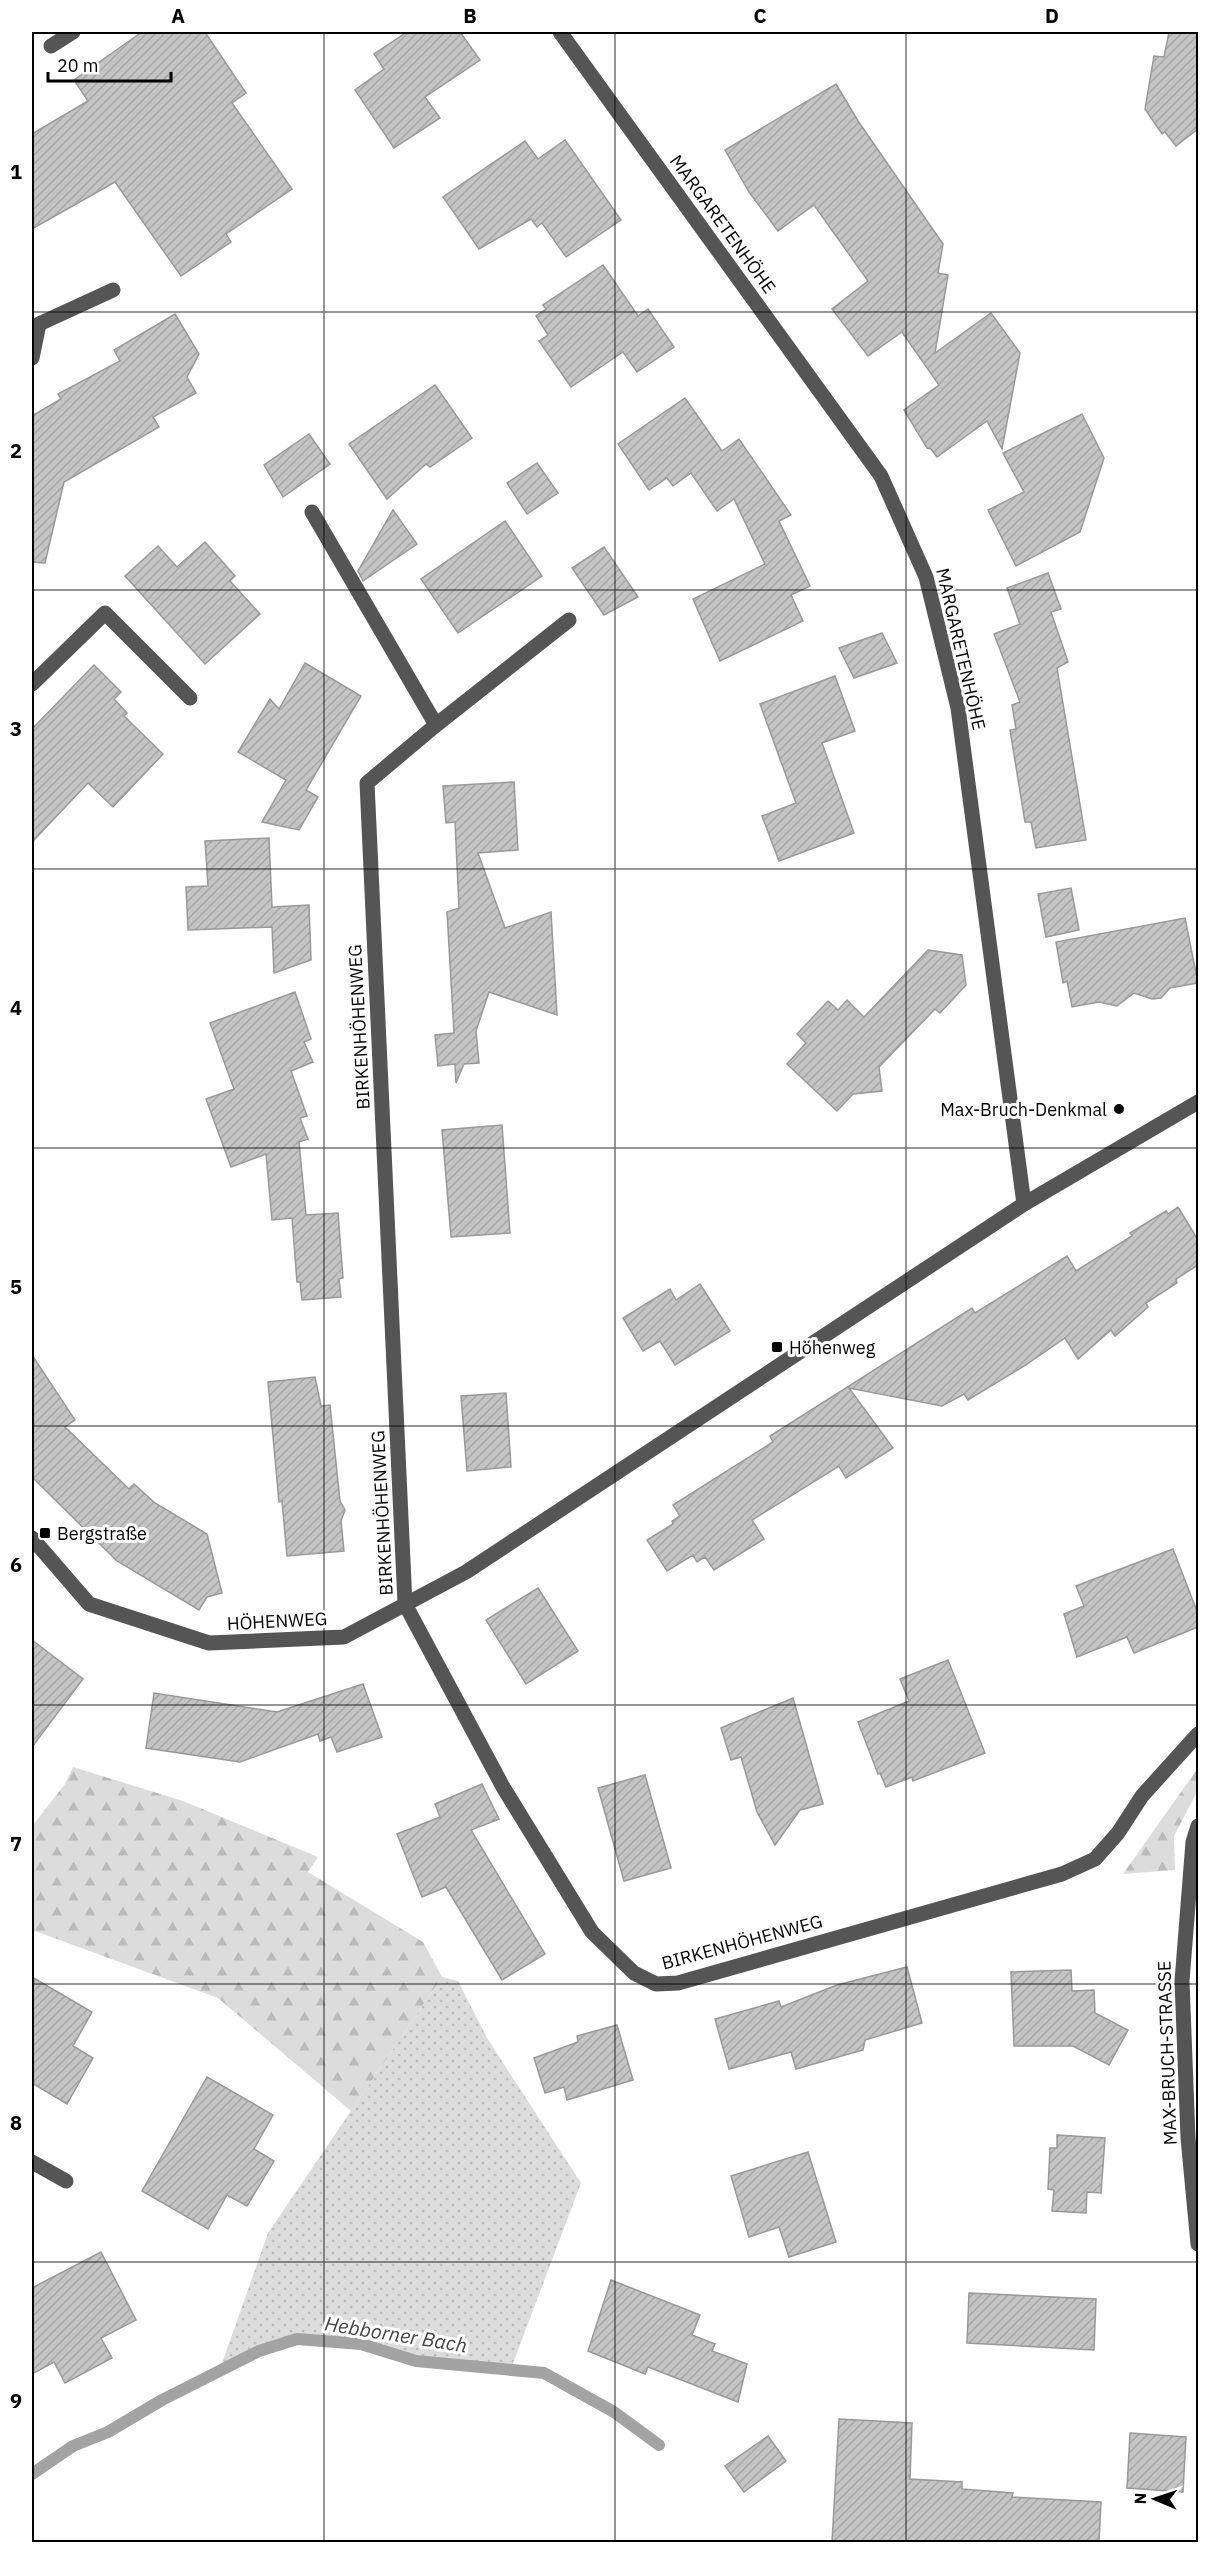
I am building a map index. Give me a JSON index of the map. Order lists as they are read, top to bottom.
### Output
{
  "streets": {
    "street": [
      "MARGARETENHÖHE",
      "BIRKENHÖHENWEG",
      "HÖHENWEG",
      "MAX-BRUCH-STRASSE"
    ]
  },
  "crossings": [
    ["MARGARETENHÖHE", "HÖHENWEG"],
    ["BIRKENHÖHENWEG", "HÖHENWEG"]
  ],
  "water": ["Hebborner Bach"],
  "places": {
    "other": ["Max-Bruch-Denkmal"],
    "transit": ["Höhenweg", "Bergstraße"]
  },
  "scale_bar": "20 m",
  "north": "left",
  "grid": {
    "columns": [
      "A",
      "B",
      "C",
      "D"
    ],
    "rows": [
      "1",
      "2",
      "3",
      "4",
      "5",
      "6",
      "7",
      "8",
      "9"
    ]
  }
}
